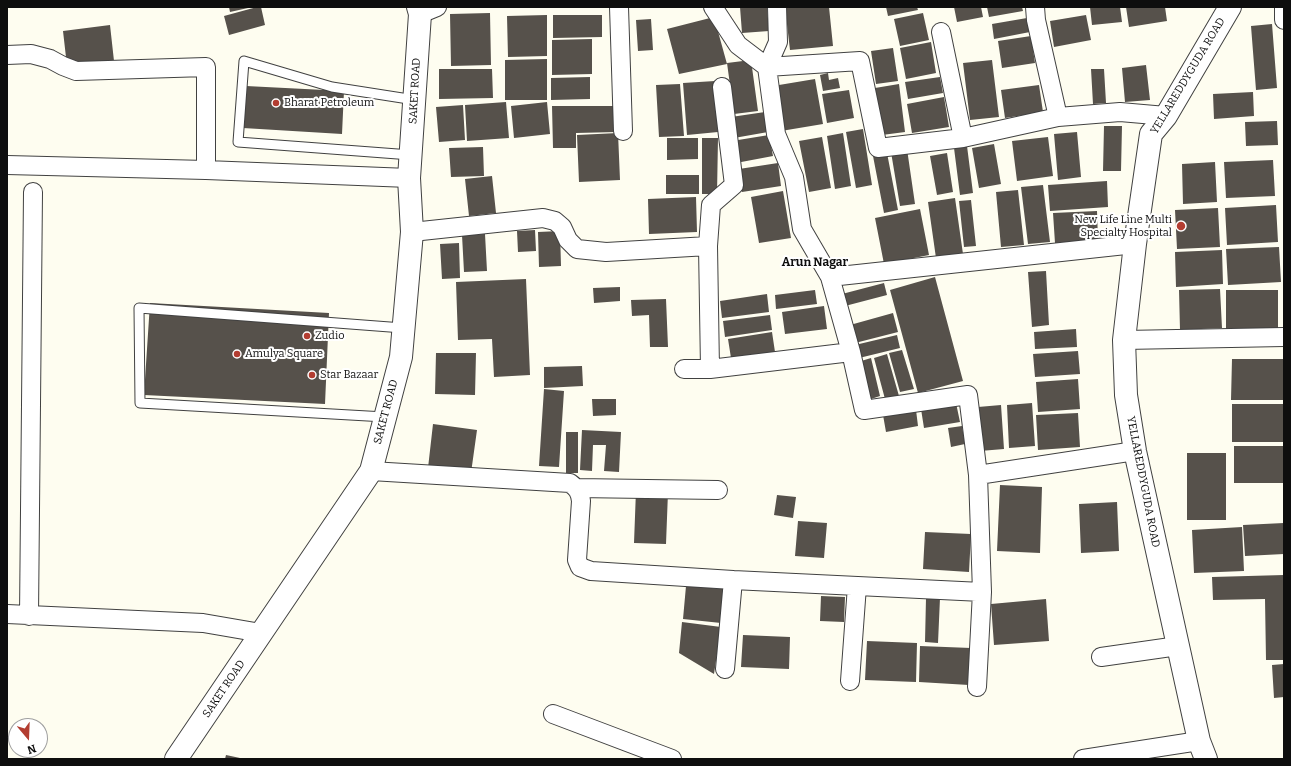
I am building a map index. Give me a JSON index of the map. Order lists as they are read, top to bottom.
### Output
{
  "streets": {
    "street": ["YELLAREDDYGUDA ROAD", "SAKET ROAD"]
  },
  "districts": ["Arun Nagar"],
  "places": [
    "Bharat Petroleum",
    "New Life Line Multi Specialty Hospital",
    "Zudio",
    "Amulya Square",
    "Star Bazaar"
  ],
  "north": "bottom"
}
